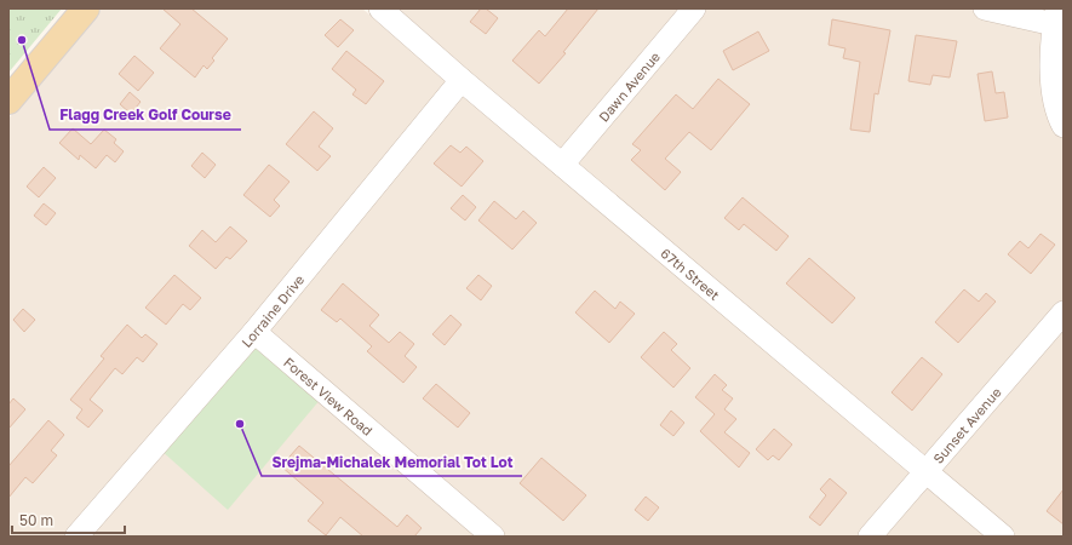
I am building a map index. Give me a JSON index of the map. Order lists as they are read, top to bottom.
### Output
{
  "streets": {
    "street": [
      "Dawn Avenue",
      "67th Street",
      "Lorraine Drive",
      "Forest View Road",
      "Sunset Avenue"
    ]
  },
  "crossings": [
    ["Dawn Avenue", "67th Street"],
    ["67th Street", "Lorraine Drive"],
    ["67th Street", "Sunset Avenue"],
    ["Lorraine Drive", "Forest View Road"]
  ],
  "places": ["Flagg Creek Golf Course", "Srejma-Michalek Memorial Tot Lot"],
  "scale_bar": "50 m"
}
